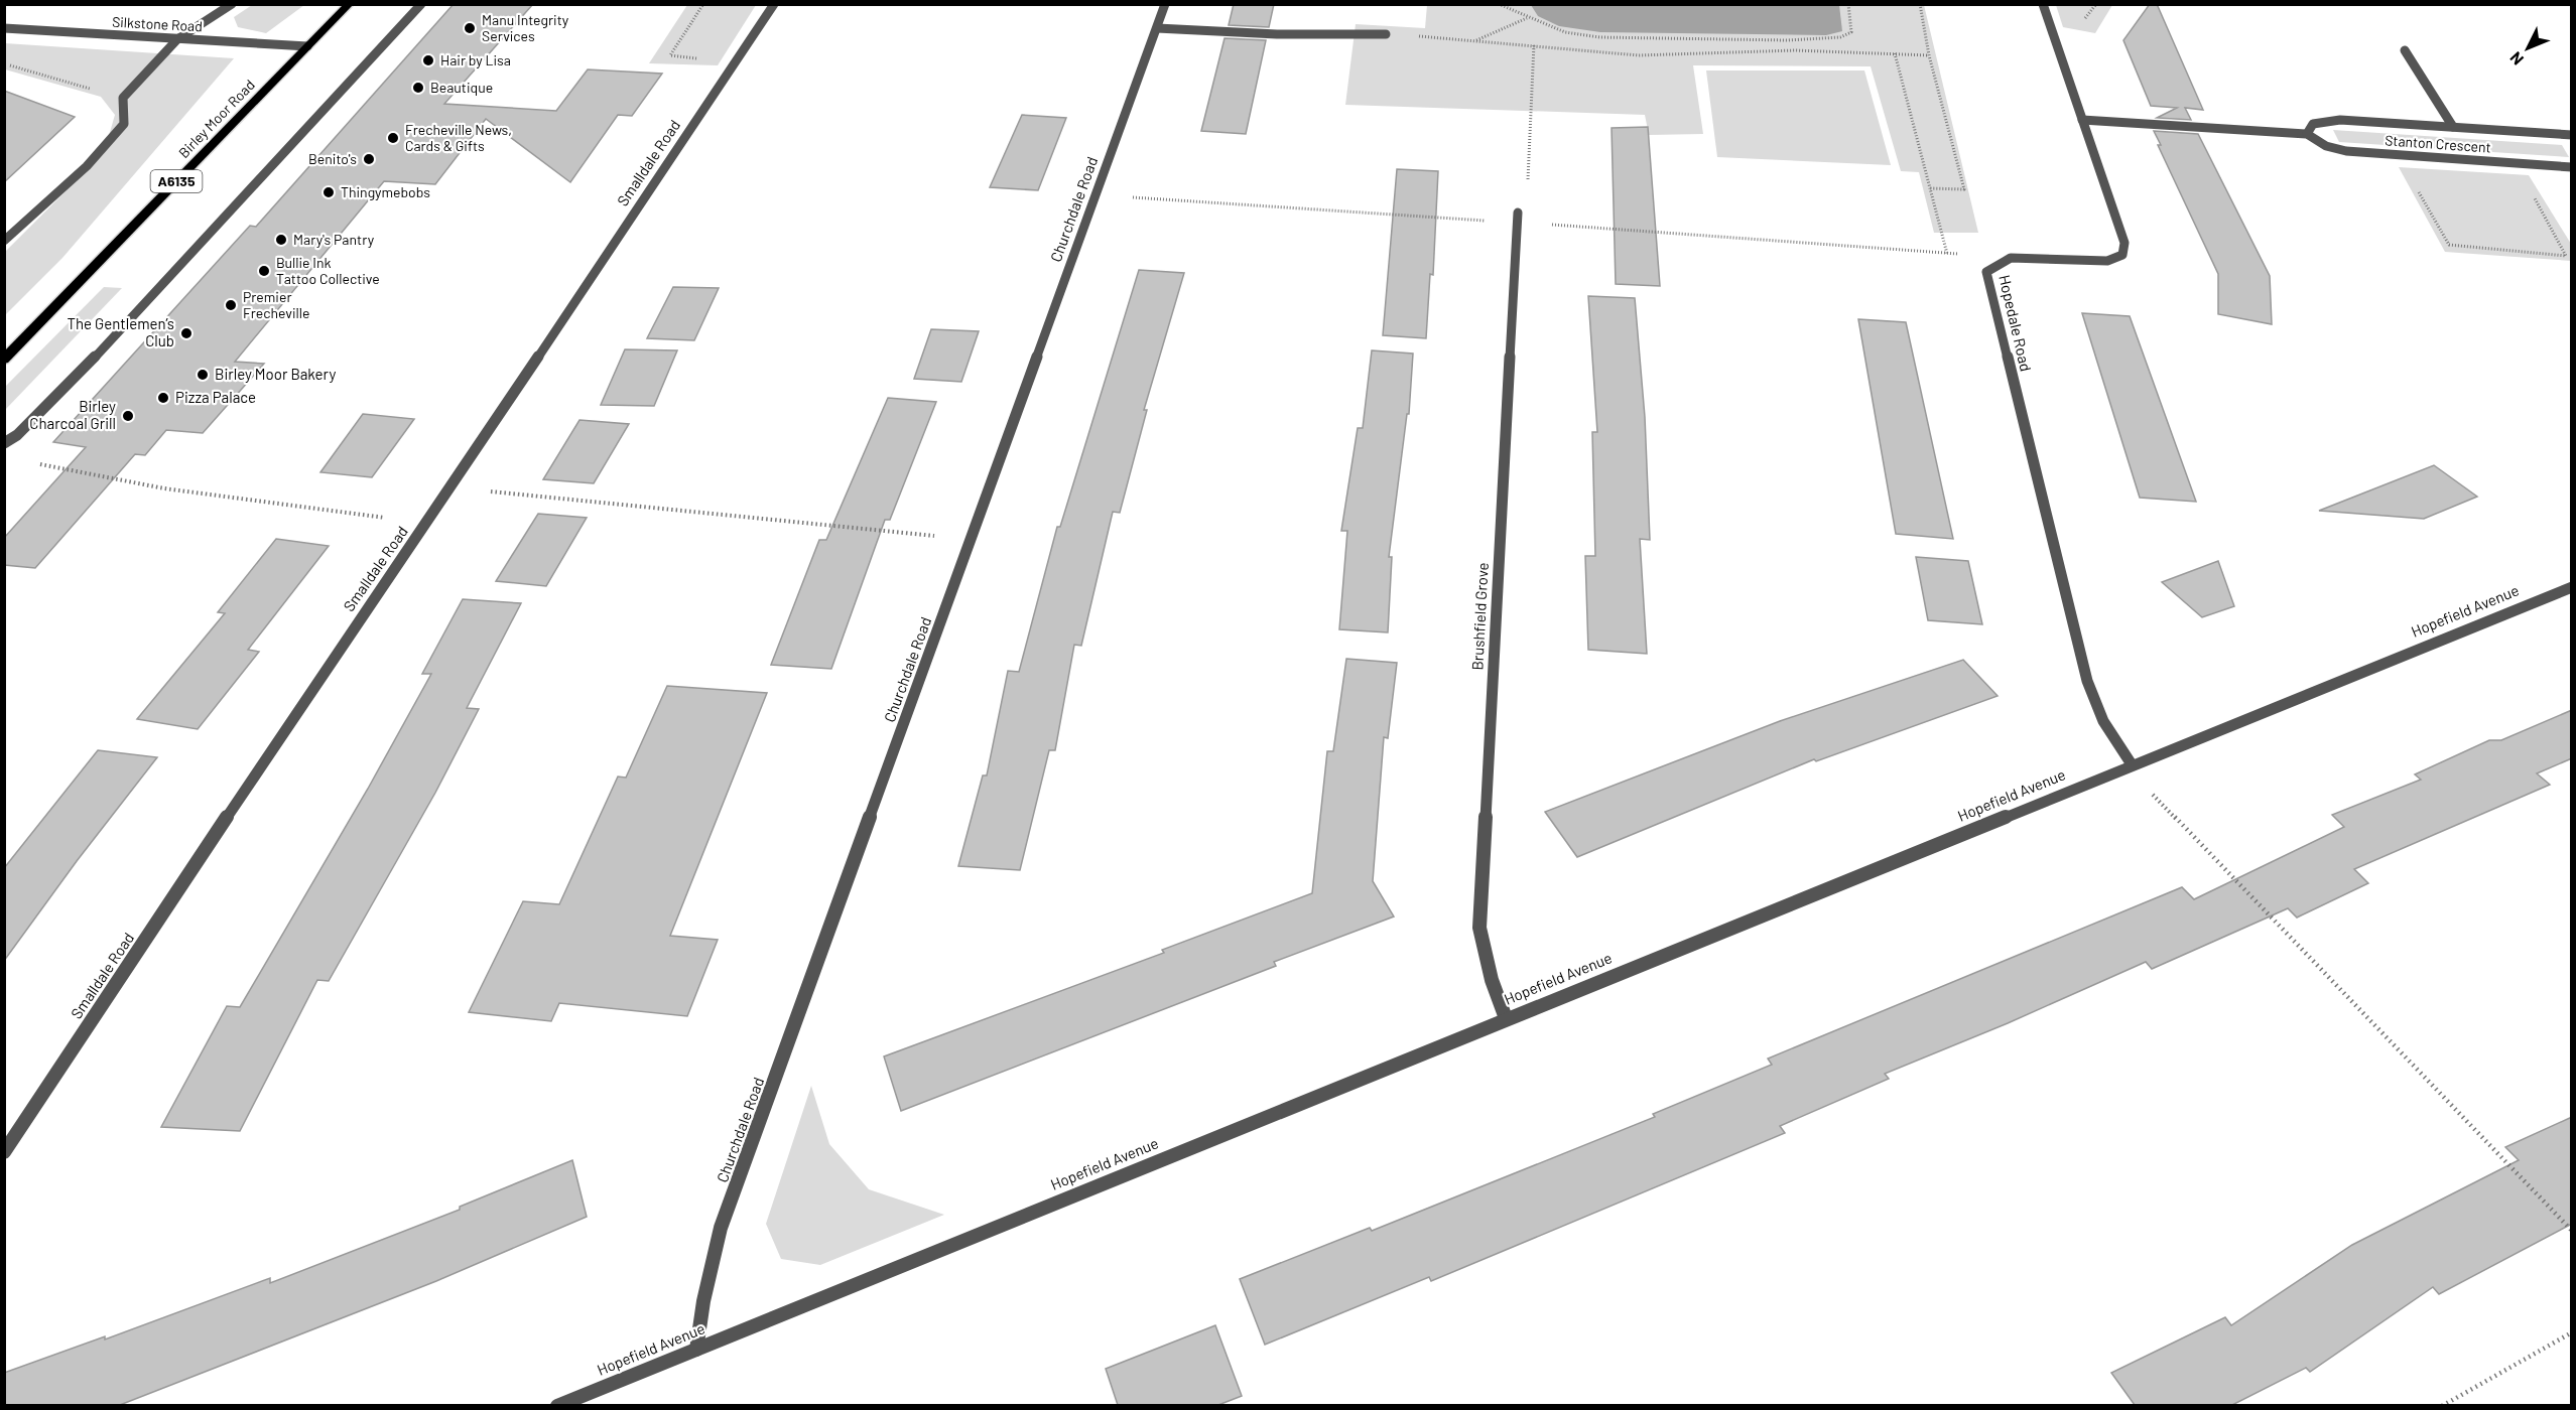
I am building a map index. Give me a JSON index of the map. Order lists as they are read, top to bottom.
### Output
{
  "streets": {
    "main road": ["Birley Moor Road", "A6135"],
    "street": [
      "Silkstone Road",
      "Stanton Crescent",
      "Smalldale Road",
      "Churchdale Road",
      "Hopedale Road",
      "Hopefield Avenue",
      "Brushfield Grove"
    ]
  },
  "crossings": [
    ["Silkstone Road", "Birley Moor Road"],
    ["Stanton Crescent", "Hopedale Road"],
    ["Churchdale Road", "Hopefield Avenue"],
    ["Hopedale Road", "Hopefield Avenue"],
    ["Hopefield Avenue", "Brushfield Grove"]
  ],
  "places": [
    "Manu Integrity Services",
    "Hair by Lisa",
    "Beautique",
    "Frecheville News, Cards & Gifts",
    "Benito's",
    "Thingymebobs",
    "Mary's Pantry",
    "Bullie Ink Tattoo Collective",
    "Premier Frecheville",
    "The Gentlemen’s Club",
    "Birley Moor Bakery",
    "Pizza Palace",
    "Birley Charcoal Grill"
  ],
  "north": "bottom left"
}
